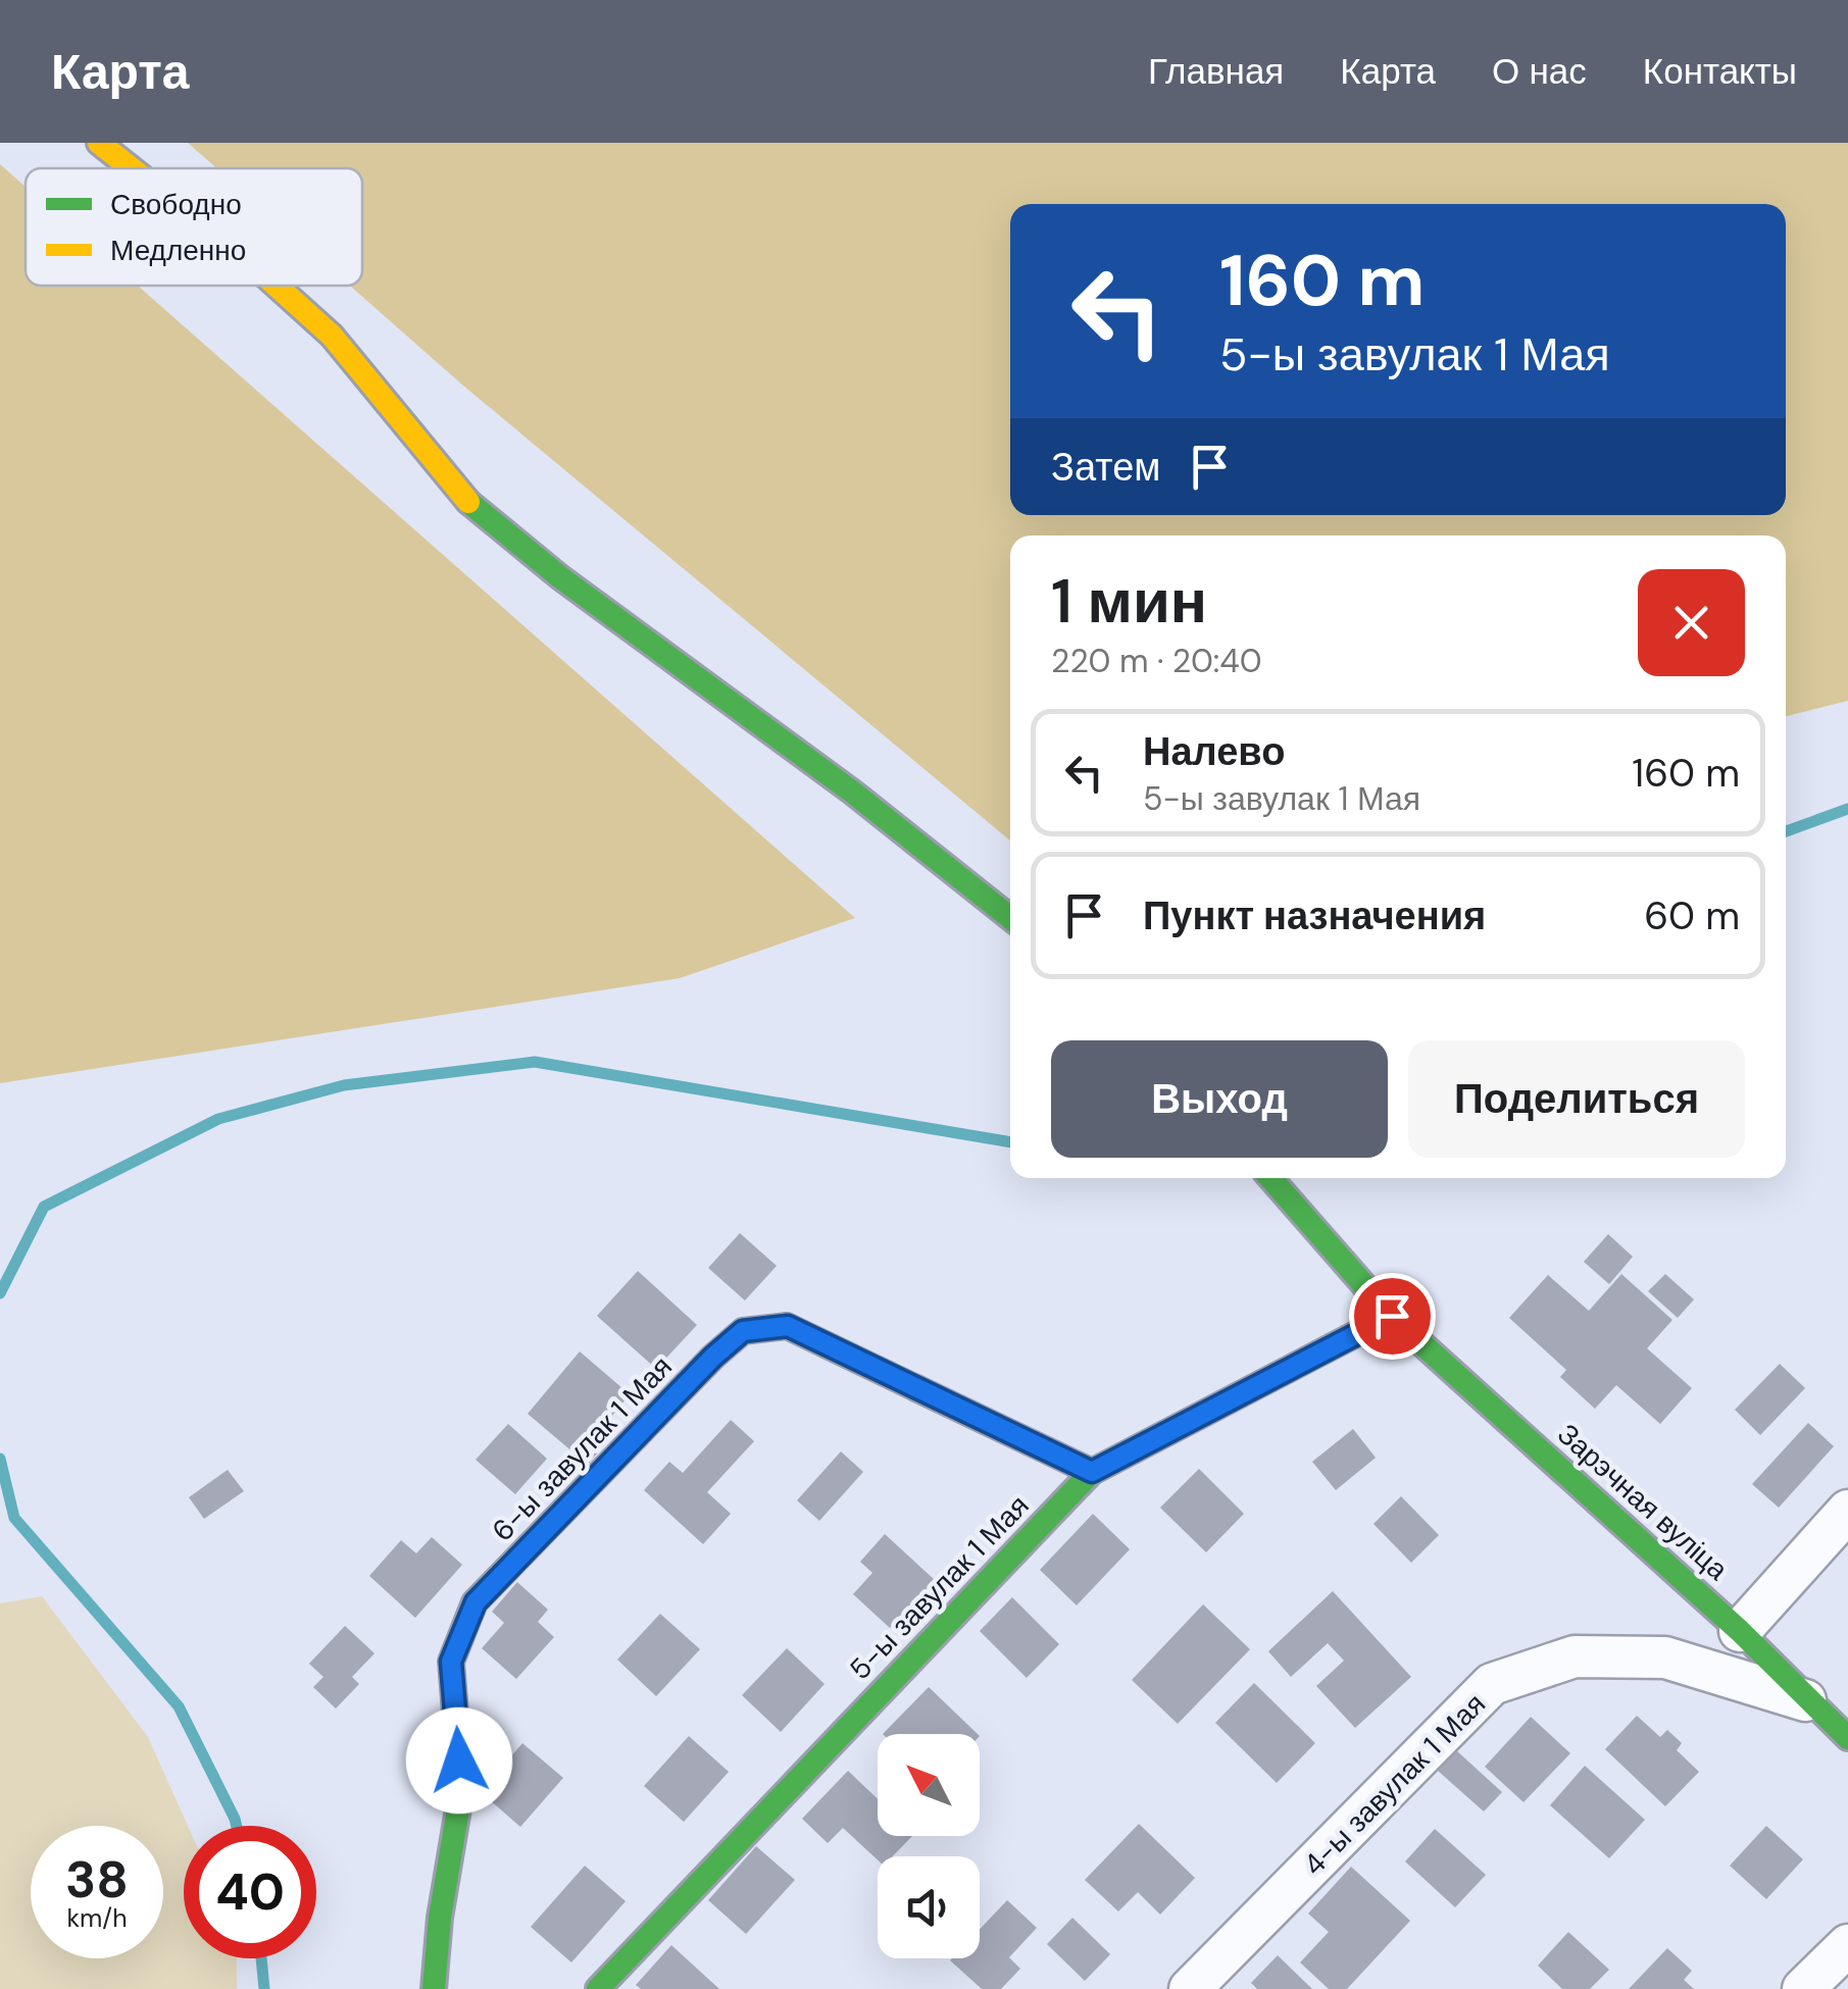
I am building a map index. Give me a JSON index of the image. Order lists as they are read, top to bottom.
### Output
{
  "streets": {
    "street": [
      "6-ы завулак 1 Мая",
      "Зарэчная вуліца",
      "5-ы завулак 1 Мая",
      "4-ы завулак 1 Мая"
    ]
  },
  "crossings": [
    ["6-ы завулак 1 Мая", "5-ы завулак 1 Мая"],
    ["Зарэчная вуліца", "5-ы завулак 1 Мая"],
    ["Зарэчная вуліца", "4-ы завулак 1 Мая"]
  ],
  "legend": ["Свободно", "Медленно"],
  "north": "top left",
  "page": {
    "header": "Карта",
    "nav": [
      "Главная",
      "Карта",
      "О нас",
      "Контакты"
    ],
    "turn": ["160 m", "5-ы завулак 1 Мая"],
    "then": "Затем",
    "heading": ["1 мин", "220 m · 20:40"],
    "list": [
      {
        "name": "Налево",
        "note": "5-ы завулак 1 Мая",
        "value": "160 m"
      },
      {
        "name": "Пункт назначения",
        "value": "60 m"
      }
    ],
    "buttons": ["Выход", "Поделиться"],
    "speed": "38 km/h",
    "limit": "40"
  }
}
